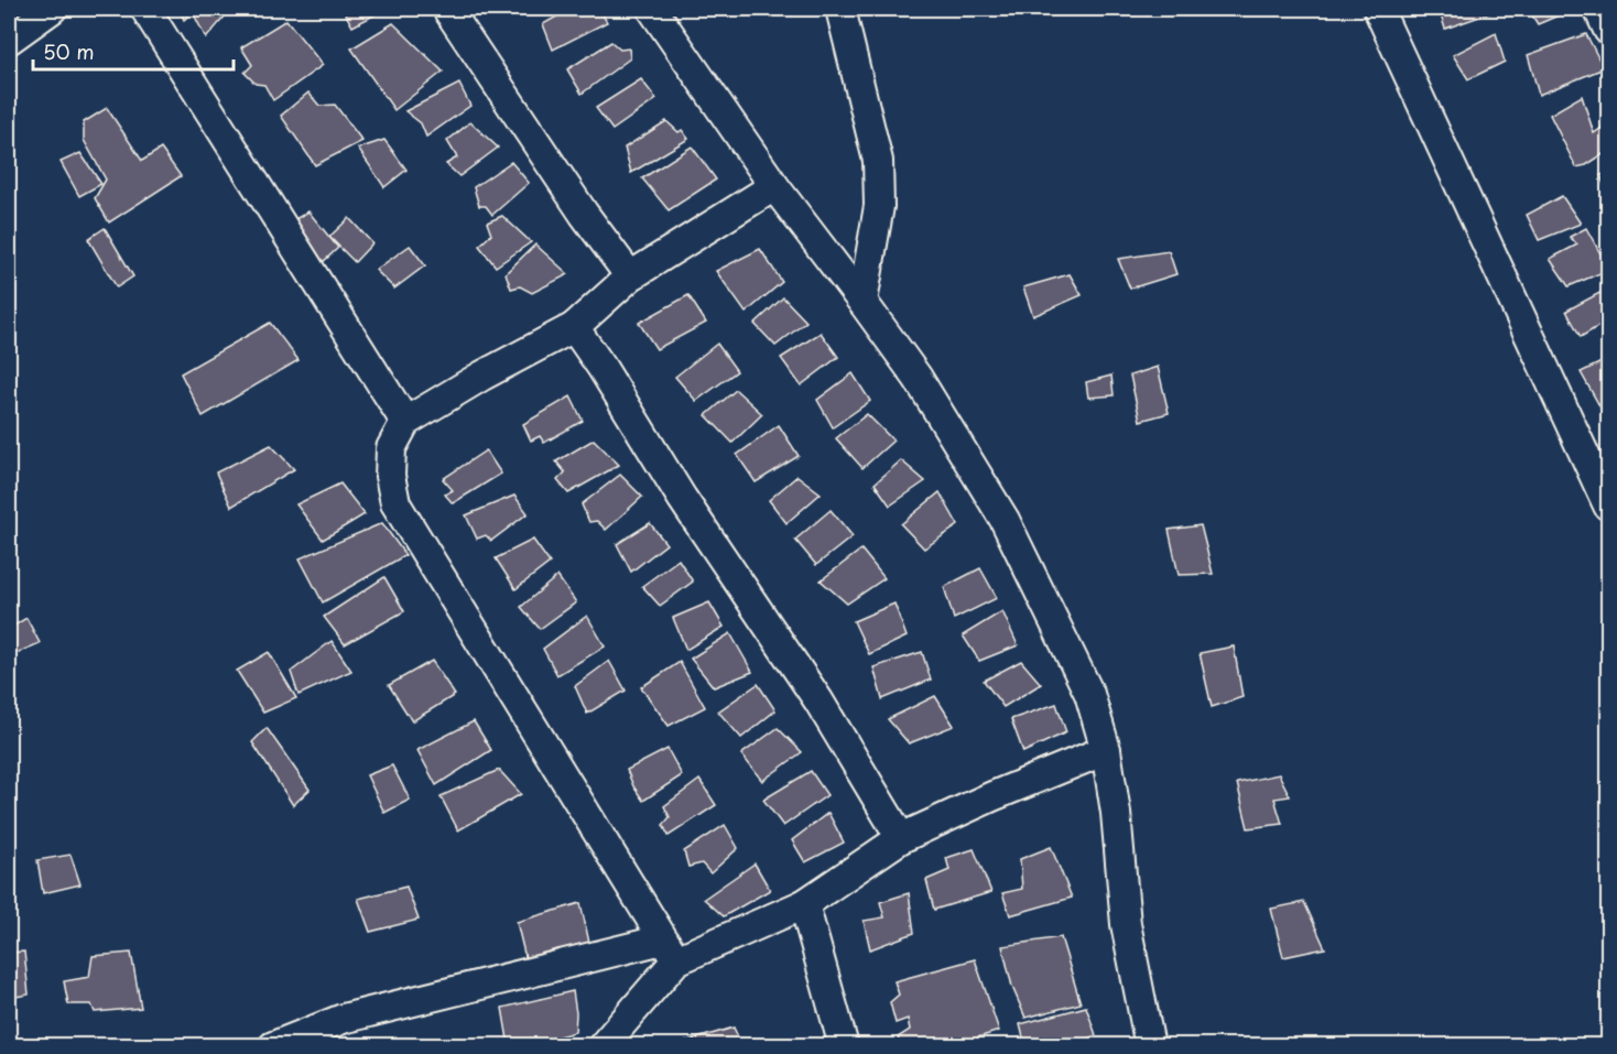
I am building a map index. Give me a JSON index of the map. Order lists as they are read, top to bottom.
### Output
{
  "scale_bar": "50 m"
}
